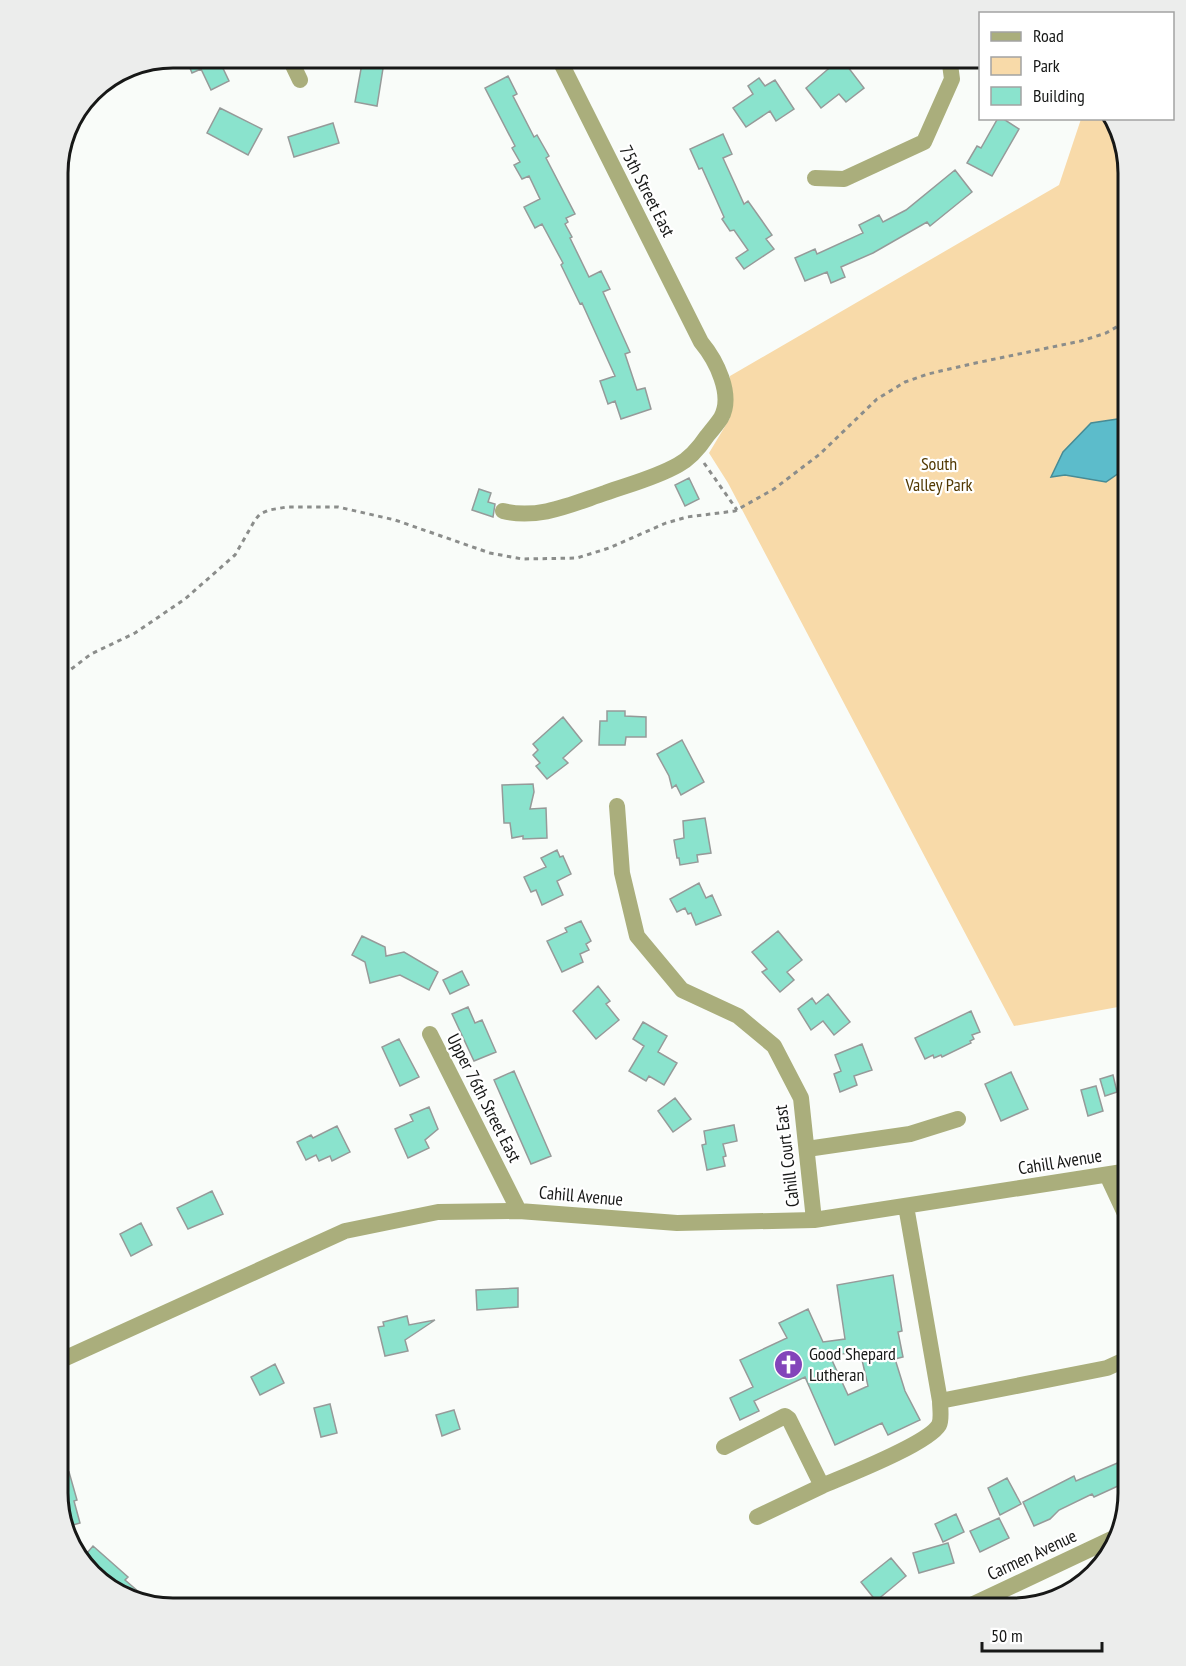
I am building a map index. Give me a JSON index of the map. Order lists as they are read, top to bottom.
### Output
{
  "streets": {
    "street": [
      "75th Street East",
      "Upper 76th Street East",
      "Cahill Court East",
      "Cahill Avenue",
      "Carmen Avenue"
    ]
  },
  "crossings": [
    ["Upper 76th Street East", "Cahill Avenue"],
    ["Cahill Court East", "Cahill Avenue"]
  ],
  "parks": ["South Valley Park"],
  "places": {
    "church": ["Good Shepard Lutheran"]
  },
  "legend": ["Road", "Park", "Building"],
  "scale_bar": "50 m"
}
